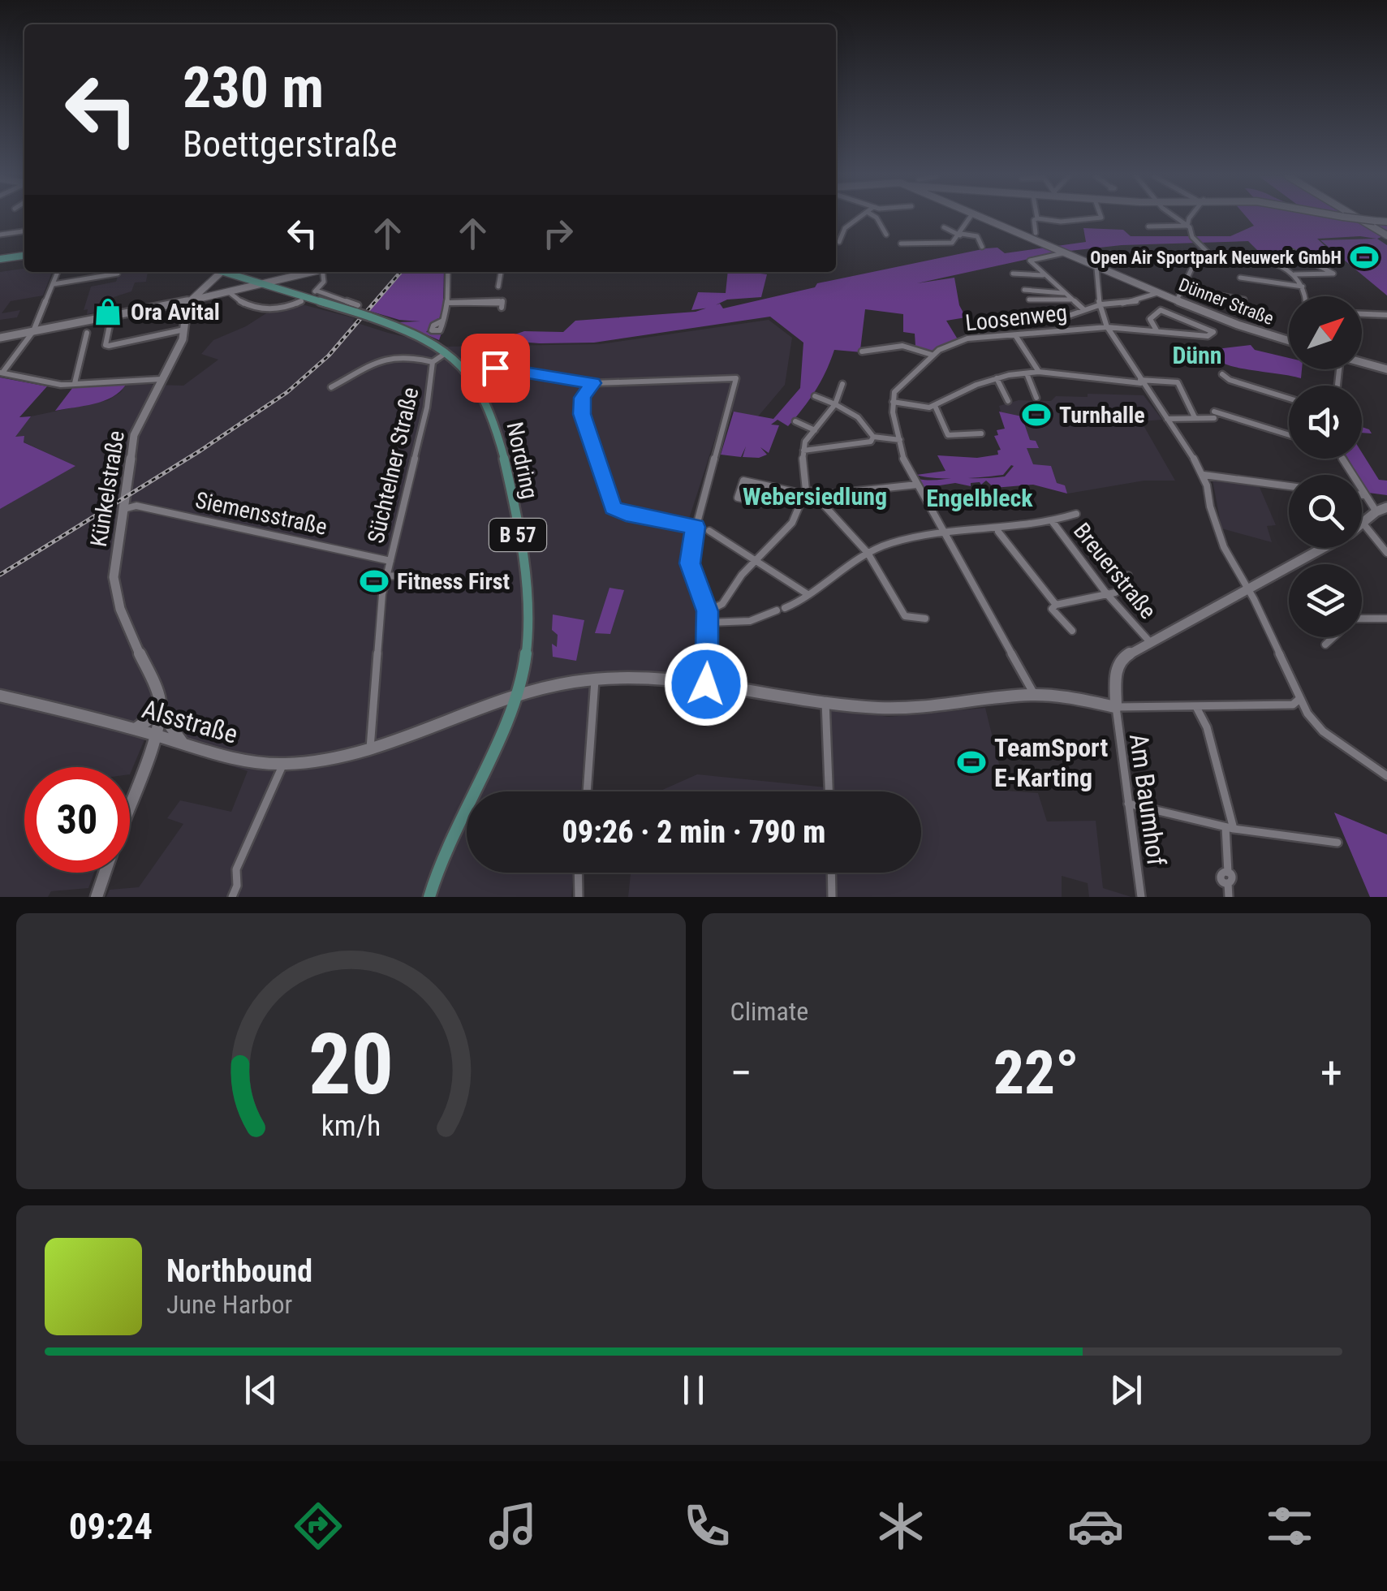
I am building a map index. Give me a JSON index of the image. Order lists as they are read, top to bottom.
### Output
{
  "streets": {
    "main road": ["Nordring", "B 57"],
    "street": [
      "Dünner Straße",
      "Loosenweg",
      "Süchtelner Straße",
      "Künkelstraße",
      "Siemensstraße",
      "Breuerstraße",
      "Alsstraße",
      "Am Baumhof"
    ]
  },
  "crossings": [
    ["Dünner Straße", "Loosenweg"],
    ["Nordring", "Süchtelner Straße"],
    ["Nordring", "B 57"],
    ["Nordring", "Alsstraße"],
    ["Süchtelner Straße", "Siemensstraße"],
    ["Süchtelner Straße", "Alsstraße"],
    ["Künkelstraße", "Siemensstraße"],
    ["Alsstraße", "Am Baumhof"]
  ],
  "districts": ["Dünn", "Webersiedlung", "Engelbleck"],
  "places": {
    "sports": [
      "Open Air Sportpark Neuwerk GmbH",
      "Turnhalle",
      "Fitness First",
      "TeamSport E-Karting"
    ],
    "shop": ["Ora Avital"]
  },
  "north": "top right",
  "page": {
    "turn": ["230 m", "Boettgerstraße"],
    "limit": "30",
    "trip": "09:26 · 2 min · 790 m",
    "tile": "Climate",
    "heat": ["−", "22°", "+"],
    "song": ["Northbound", "June Harbor"],
    "tabs": "09:24",
    "gauge": ["20", "km/h"]
  }
}
